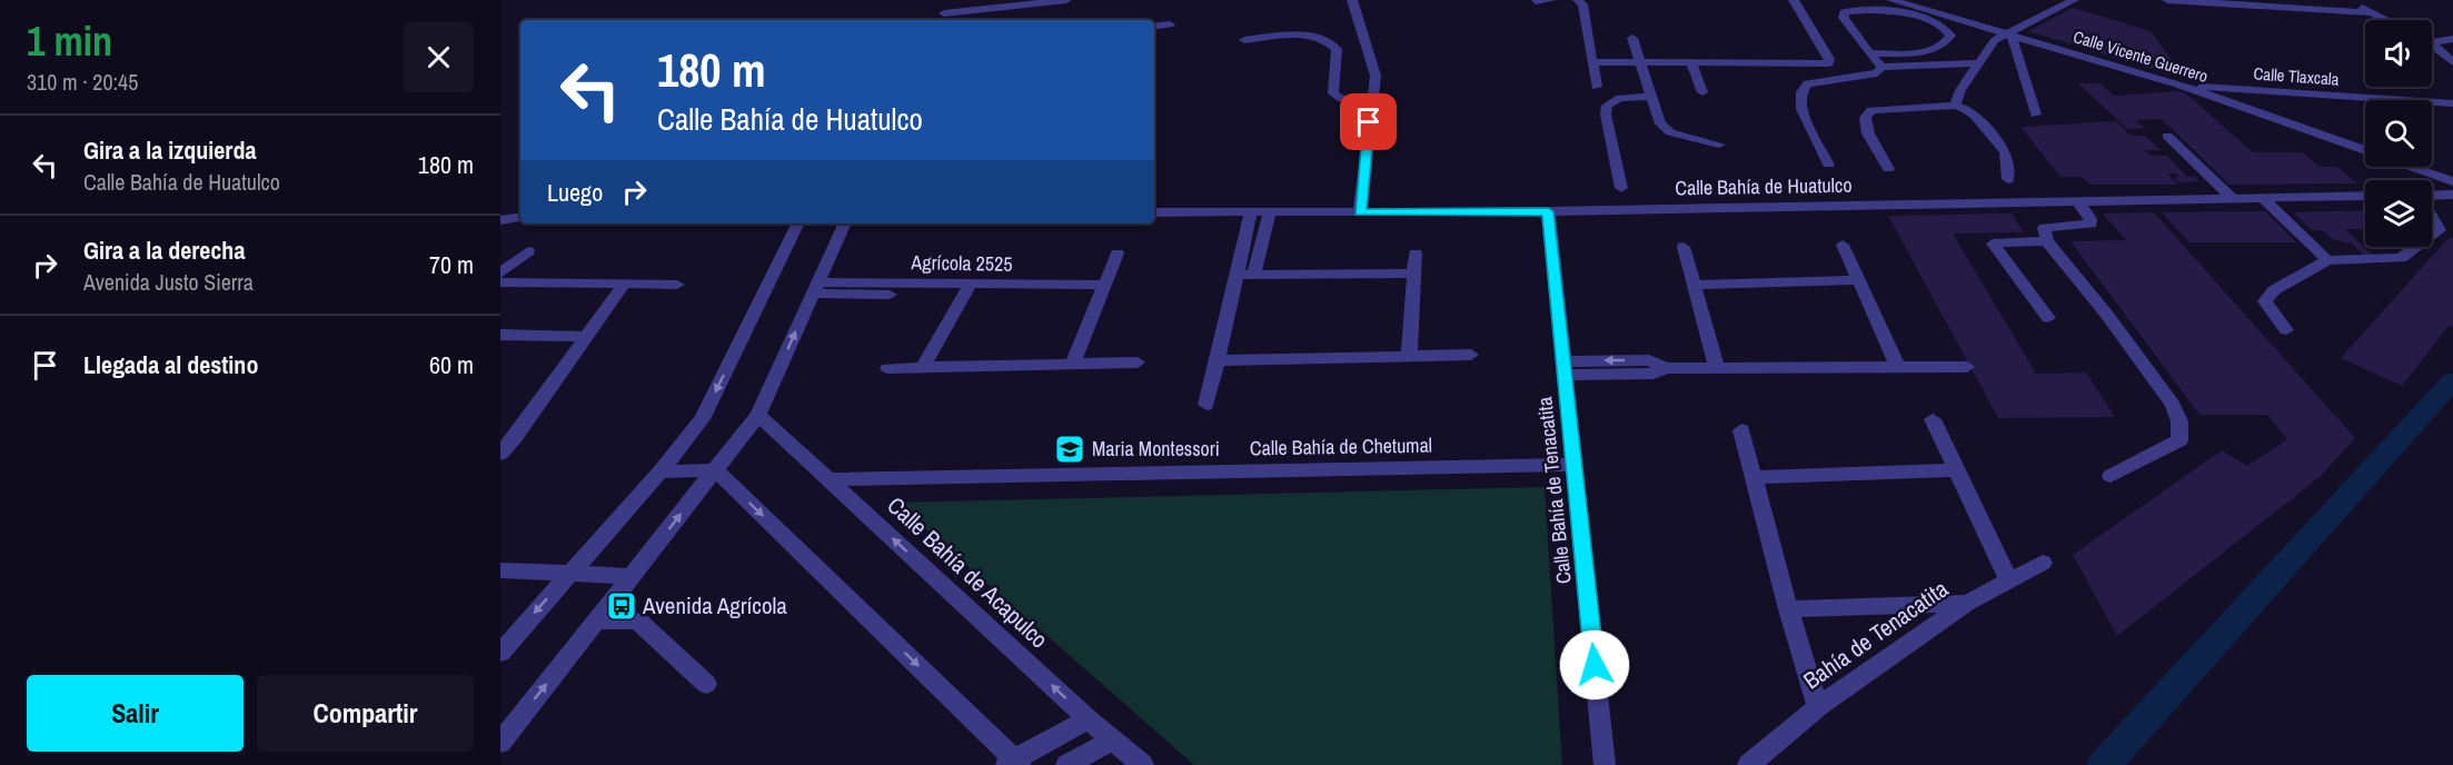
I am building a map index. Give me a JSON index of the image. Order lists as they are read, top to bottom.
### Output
{
  "streets": {
    "street": [
      "Calle Vicente Guerrero",
      "Calle Tlaxcala",
      "Calle Bahía de Huatulco",
      "Agrícola 2525",
      "Calle Bahía de Chetumal",
      "Calle Bahía de Tenacatita",
      "Calle Bahía de Acapulco",
      "Bahía de Tenacatita"
    ]
  },
  "crossings": [
    ["Calle Vicente Guerrero", "Calle Tlaxcala"],
    ["Calle Bahía de Huatulco", "Calle Bahía de Tenacatita"],
    ["Calle Bahía de Chetumal", "Calle Bahía de Tenacatita"],
    ["Calle Bahía de Chetumal", "Calle Bahía de Acapulco"]
  ],
  "places": {
    "school or university": ["Maria Montessori"],
    "bus stop": ["Avenida Agrícola"]
  },
  "page": {
    "heading": ["1 min", "310 m · 20:45"],
    "turn": ["180 m", "Calle Bahía de Huatulco"],
    "list": [
      {
        "name": "Gira a la izquierda",
        "note": "Calle Bahía de Huatulco",
        "value": "180 m"
      },
      {
        "name": "Gira a la derecha",
        "note": "Avenida Justo Sierra",
        "value": "70 m"
      },
      {
        "name": "Llegada al destino",
        "value": "60 m"
      }
    ],
    "then": "Luego",
    "buttons": ["Salir", "Compartir"]
  }
}
